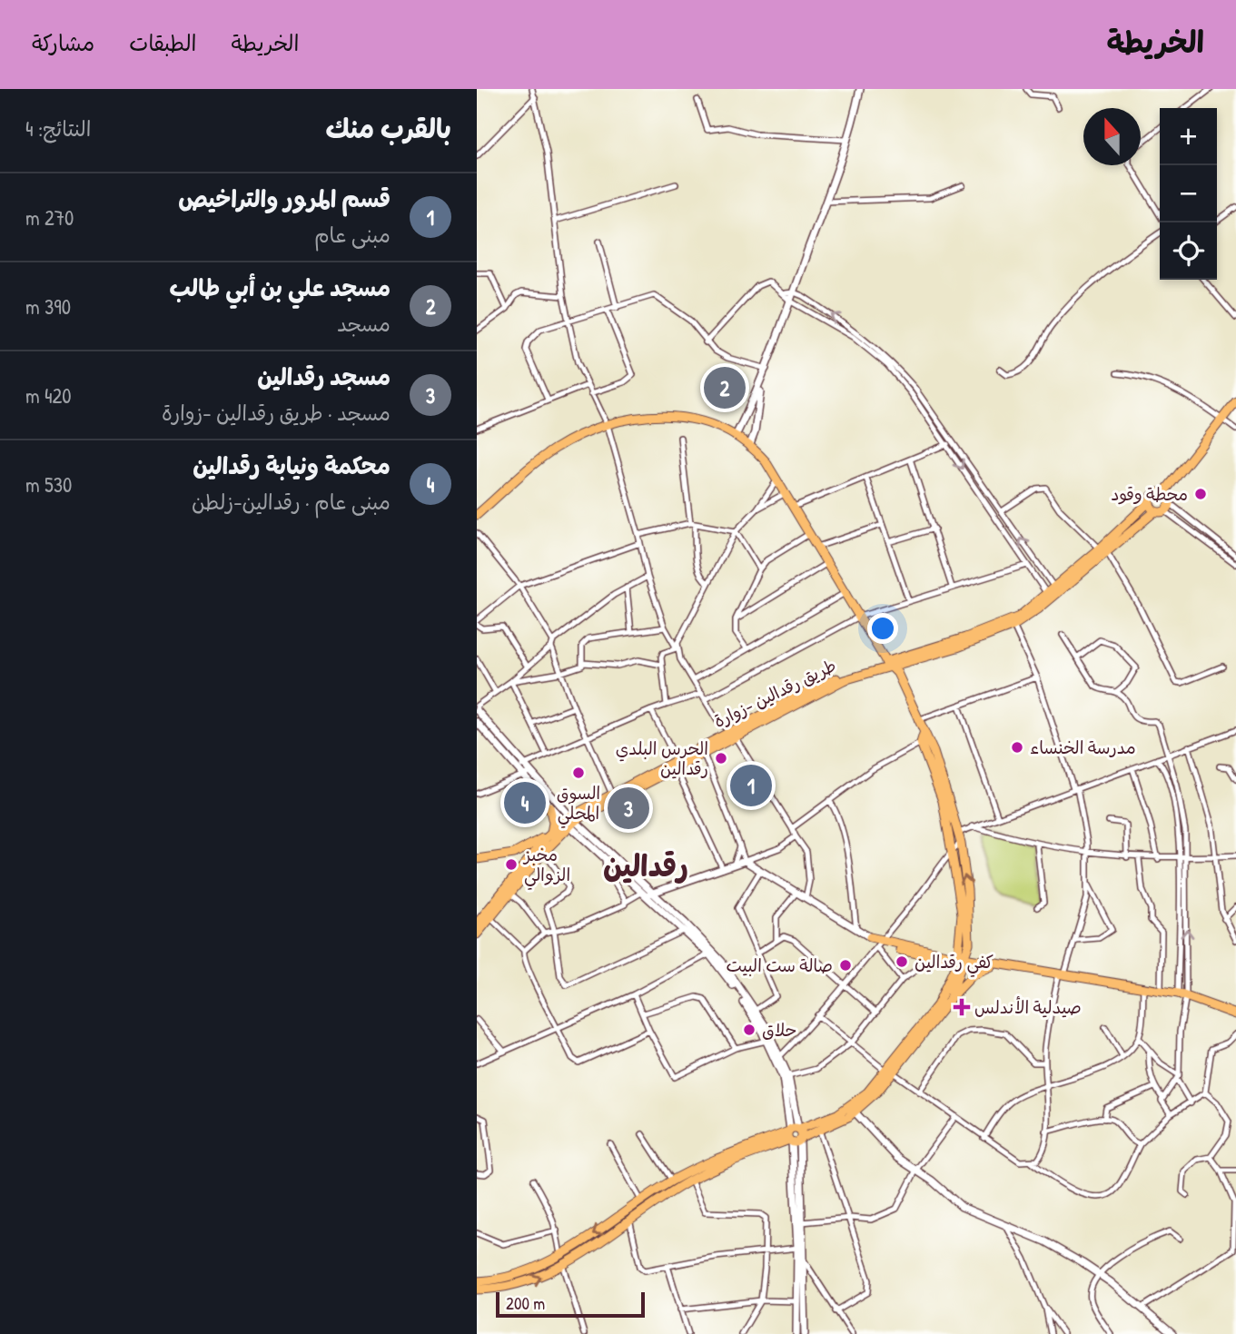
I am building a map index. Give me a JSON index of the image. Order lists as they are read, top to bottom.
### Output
{
  "streets": {
    "main road": ["طريق رقدالين -زوارة"]
  },
  "districts": ["رقدالين"],
  "places": {
    "other": [
      "محطة وقود",
      "مدرسة الخنساء",
      "الحرس البلدي رقدالين",
      "السوق المحلي",
      "مخبز الزوالي",
      "كفي رقدالين",
      "صالة ست البيت",
      "حلاق"
    ],
    "health": ["صيدلية الأندلس"]
  },
  "scale_bar": "200 m",
  "north": "top",
  "page": {
    "header": "الخريطة",
    "nav": ["الخريطة", "الطبقات", "مشاركة"],
    "heading": ["بالقرب منك", "النتائج: 4"],
    "map_buttons": ["+", "−"],
    "list": [
      {
        "mark": "1",
        "name": "قسم المرور والتراخيص",
        "note": "مبنى عام",
        "value": "270 m"
      },
      {
        "mark": "2",
        "name": "مسجد علي بن أبي طالب",
        "note": "مسجد",
        "value": "390 m"
      },
      {
        "mark": "3",
        "name": "مسجد رقدالين",
        "note": "مسجد · طريق رقدالين -زوارة",
        "value": "420 m"
      },
      {
        "mark": "4",
        "name": "محكمة ونيابة رقدالين",
        "note": "مبنى عام · رقدالين-زلطن",
        "value": "530 m"
      }
    ],
    "pins": [
      "2",
      "1",
      "4",
      "3"
    ],
    "scale": "200 m"
  }
}
